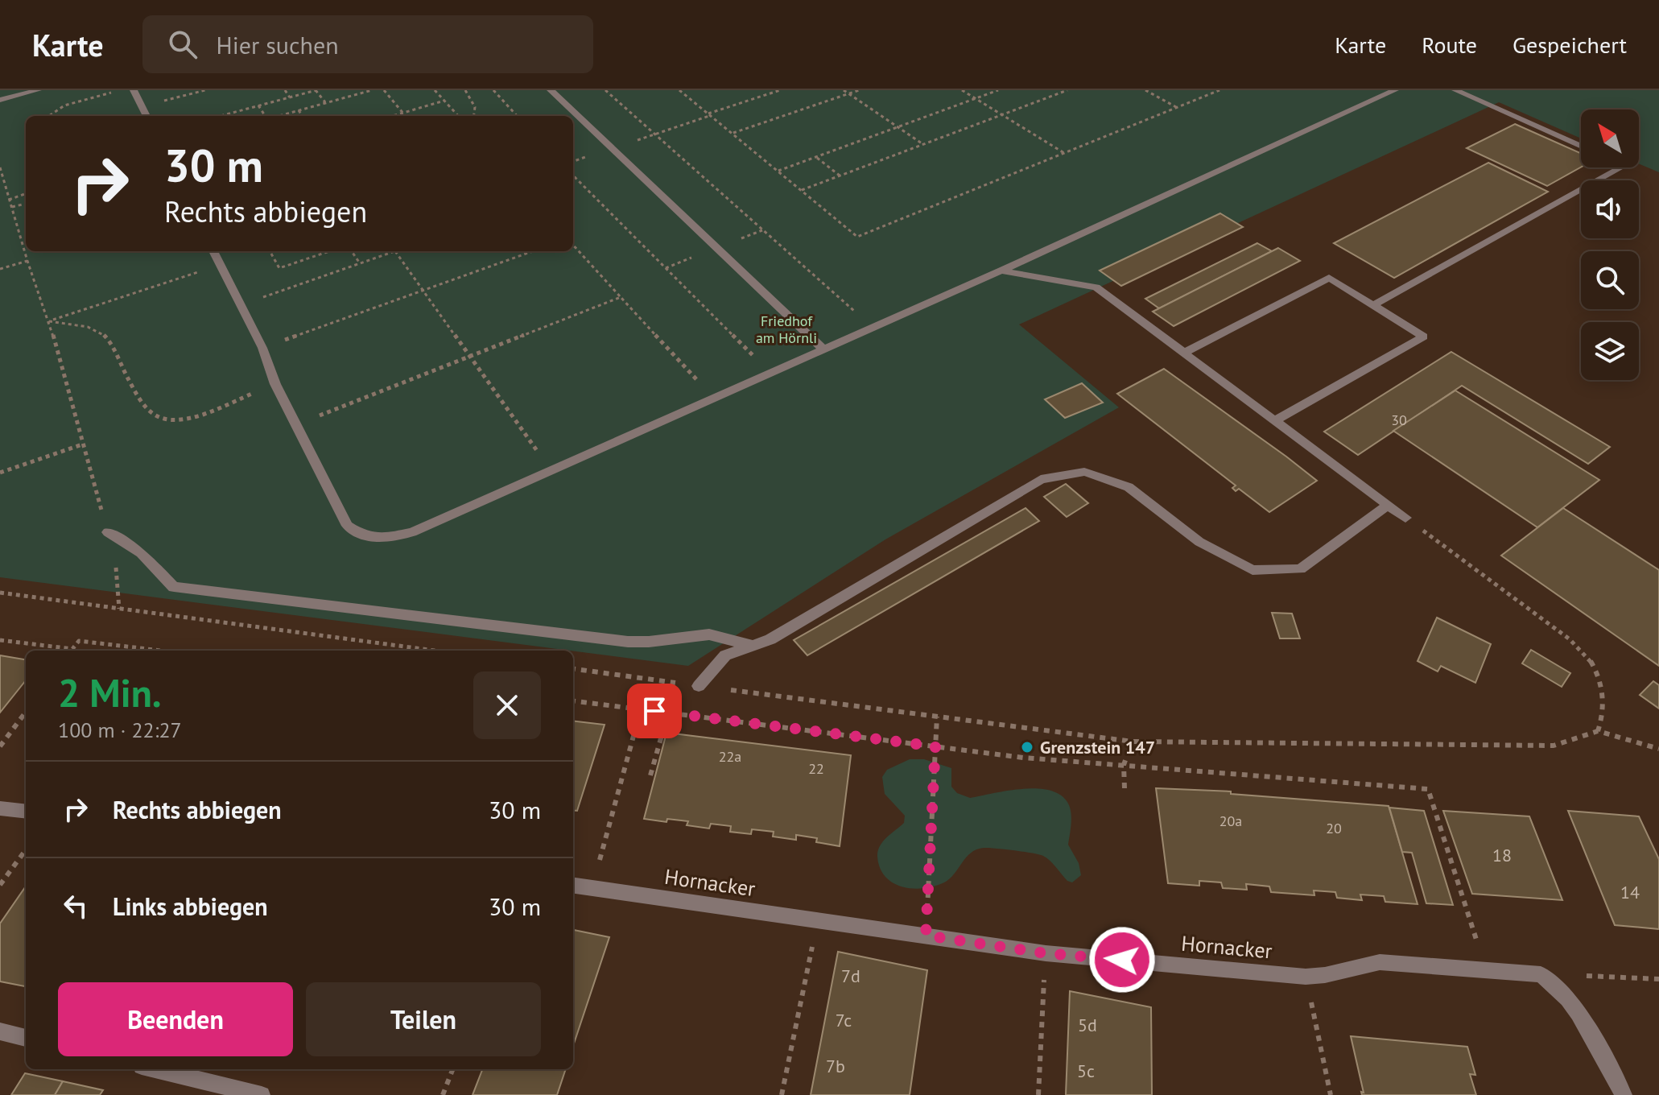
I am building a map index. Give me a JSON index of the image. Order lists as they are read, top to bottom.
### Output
{
  "streets": {
    "street": ["Hornacker"]
  },
  "parks": ["Friedhof am Hörnli"],
  "places": ["Grenzstein 147"],
  "house_numbers": [
    "30",
    "22a",
    "22",
    "20a",
    "20",
    "18",
    "14",
    "7d",
    "7c",
    "5d",
    "7b",
    "5c"
  ],
  "north": "top left",
  "page": {
    "header": "Karte",
    "search": "Hier suchen",
    "nav": ["Karte", "Route", "Gespeichert"],
    "turn": ["30 m", "Rechts abbiegen"],
    "heading": ["2 Min.", "100 m · 22:27"],
    "list": [
      {
        "name": "Rechts abbiegen",
        "value": "30 m"
      },
      {
        "name": "Links abbiegen",
        "value": "30 m"
      }
    ],
    "buttons": ["Beenden", "Teilen"]
  }
}
